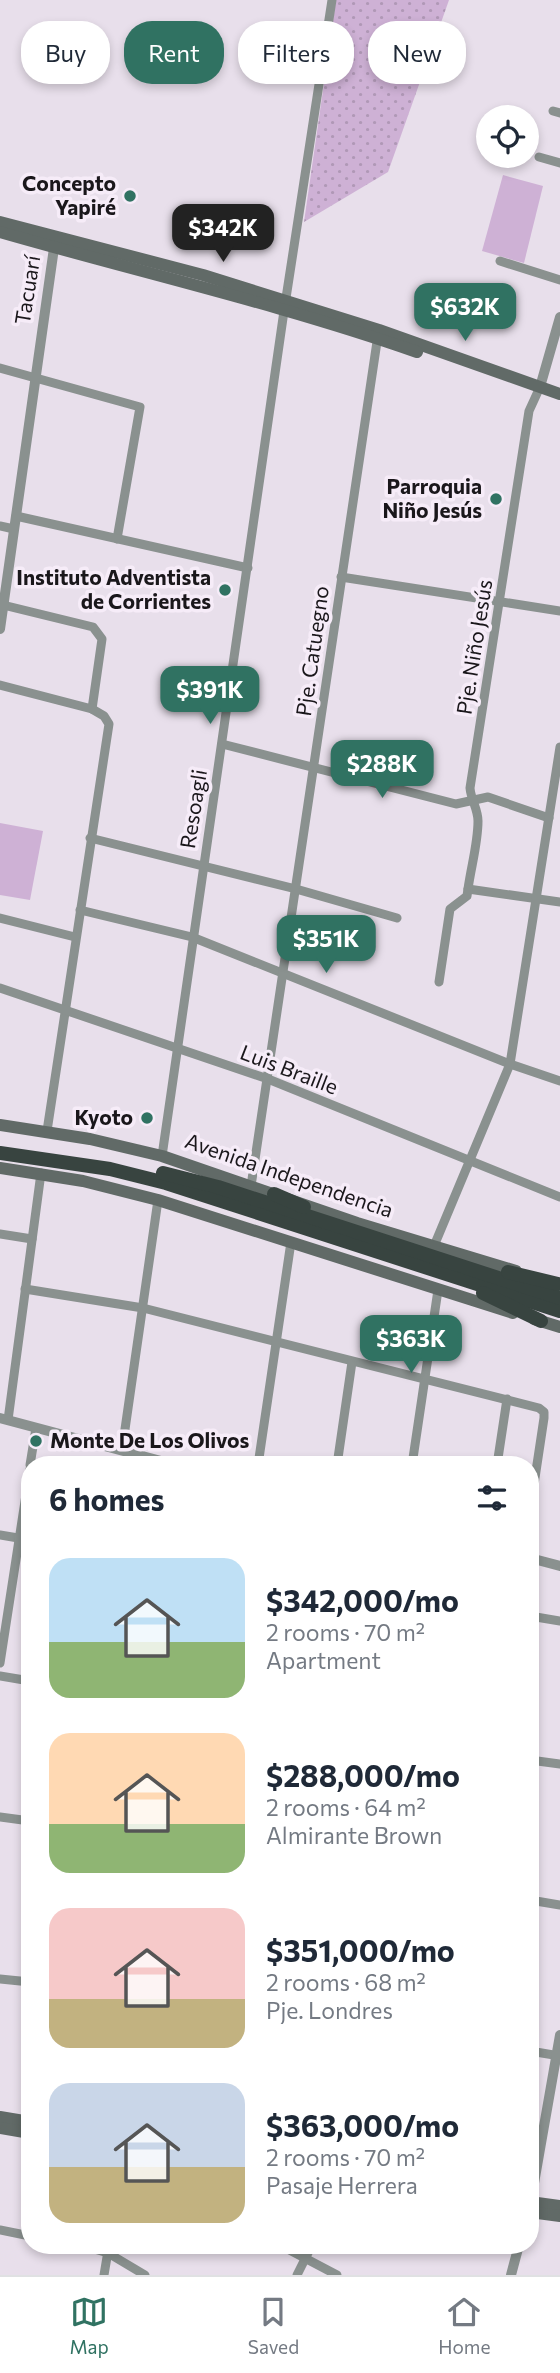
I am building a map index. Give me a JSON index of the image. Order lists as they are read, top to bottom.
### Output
{
  "streets": {
    "highway": ["Avenida Independencia"],
    "street": [
      "Tacuarí",
      "Pje. Niño Jesús",
      "Pje. Catuegno",
      "Resoagli",
      "Luis Braille"
    ]
  },
  "crossings": [
    ["Pje. Catuegno", "Luis Braille"],
    ["Pje. Catuegno", "Avenida Independencia"],
    ["Resoagli", "Luis Braille"],
    ["Resoagli", "Avenida Independencia"]
  ],
  "places": [
    "Concepto Yapiré",
    "Parroquia Niño Jesús",
    "Instituto Adventista de Corrientes",
    "Kyoto",
    "Monte De Los Olivos"
  ],
  "page": {
    "chip": [
      "Buy",
      "Rent",
      "Filters",
      "New"
    ],
    "price": [
      "$342K",
      "$632K",
      "$391K",
      "$288K",
      "$351K",
      "$363K"
    ],
    "heading": "6 homes",
    "list": [
      {
        "name": "$342,000/mo",
        "note": "2 rooms · 70 m² · Apartment"
      },
      {
        "name": "$288,000/mo",
        "note": "2 rooms · 64 m² · Almirante Brown"
      },
      {
        "name": "$351,000/mo",
        "note": "2 rooms · 68 m² · Pje. Londres"
      },
      {
        "name": "$363,000/mo",
        "note": "2 rooms · 70 m² · Pasaje Herrera"
      }
    ],
    "tabs": ["Map", "Saved", "Home"]
  }
}
